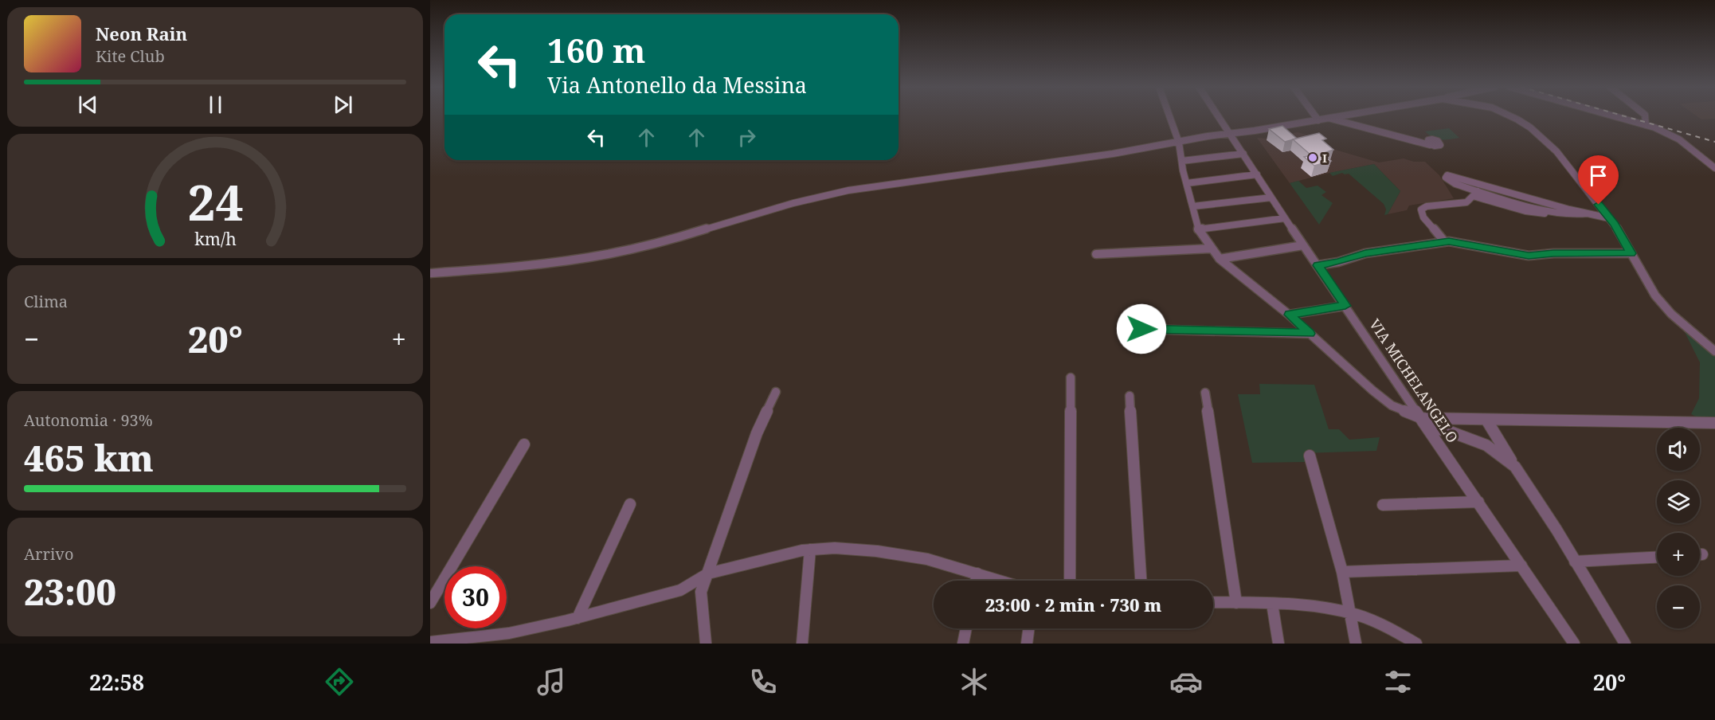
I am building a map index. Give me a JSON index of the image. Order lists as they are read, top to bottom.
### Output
{
  "streets": {
    "street": ["VIA MICHELANGELO"]
  },
  "places": ["I"],
  "page": {
    "turn": ["160 m", "Via Antonello da Messina"],
    "song": ["Neon Rain", "Kite Club"],
    "tile": [
      "Clima",
      ["Autonomia · 93%", "465 km"],
      ["Arrivo", "23:00"]
    ],
    "heat": ["−", "20°", "+"],
    "map_buttons": ["+", "−"],
    "limit": "30",
    "trip": "23:00 · 2 min · 730 m",
    "tabs": ["22:58", "20°"],
    "gauge": ["24", "km/h"]
  }
}
